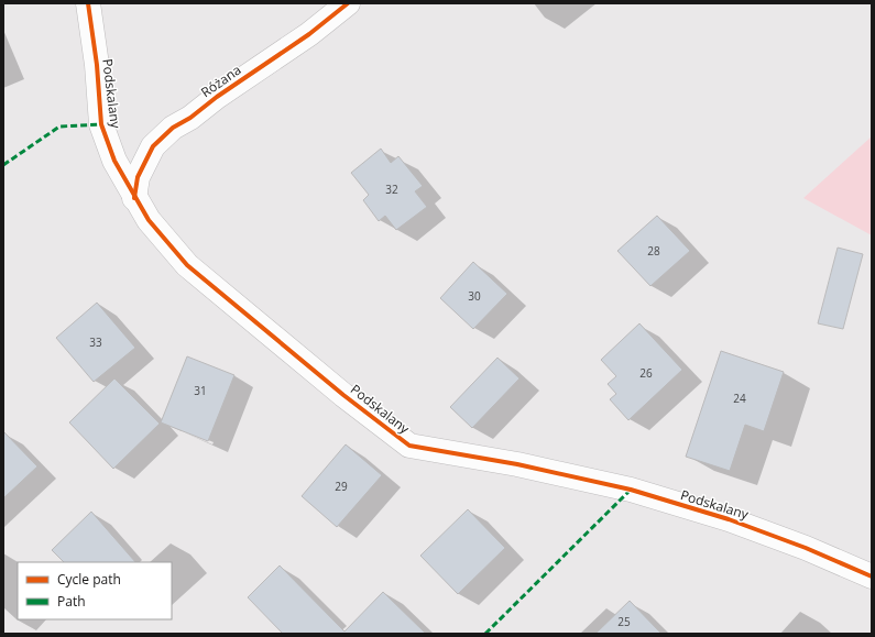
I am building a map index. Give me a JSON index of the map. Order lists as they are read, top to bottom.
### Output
{
  "streets": {
    "street": ["Różana", "Podskalany"]
  },
  "crossings": [
    ["Różana", "Podskalany"]
  ],
  "house_numbers": [
    "32",
    "28",
    "30",
    "33",
    "26",
    "31",
    "24",
    "29",
    "25"
  ],
  "legend": ["Cycle path", "Path"]
}
